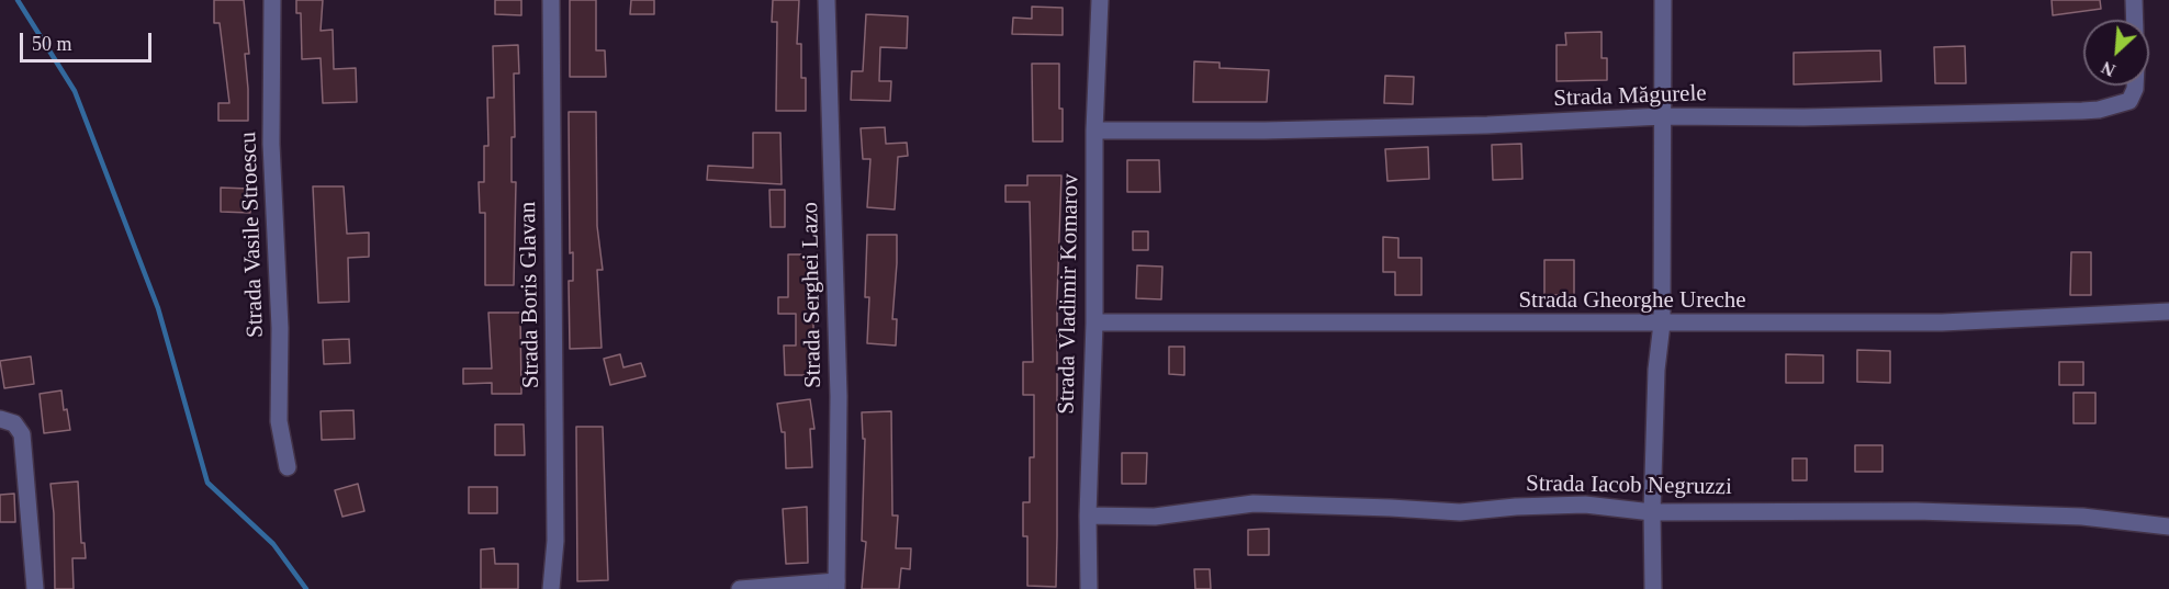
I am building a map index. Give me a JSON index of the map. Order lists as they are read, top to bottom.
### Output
{
  "streets": {
    "street": [
      "Strada Măgurele",
      "Strada Vasile Stroescu",
      "Strada Vladimir Komarov",
      "Strada Boris Glavan",
      "Strada Serghei Lazo",
      "Strada Gheorghe Ureche",
      "Strada Iacob Negruzzi"
    ]
  },
  "crossings": [
    ["Strada Măgurele", "Strada Vladimir Komarov"],
    ["Strada Vladimir Komarov", "Strada Gheorghe Ureche"],
    ["Strada Vladimir Komarov", "Strada Iacob Negruzzi"]
  ],
  "scale_bar": "50 m",
  "north": "bottom left"
}
